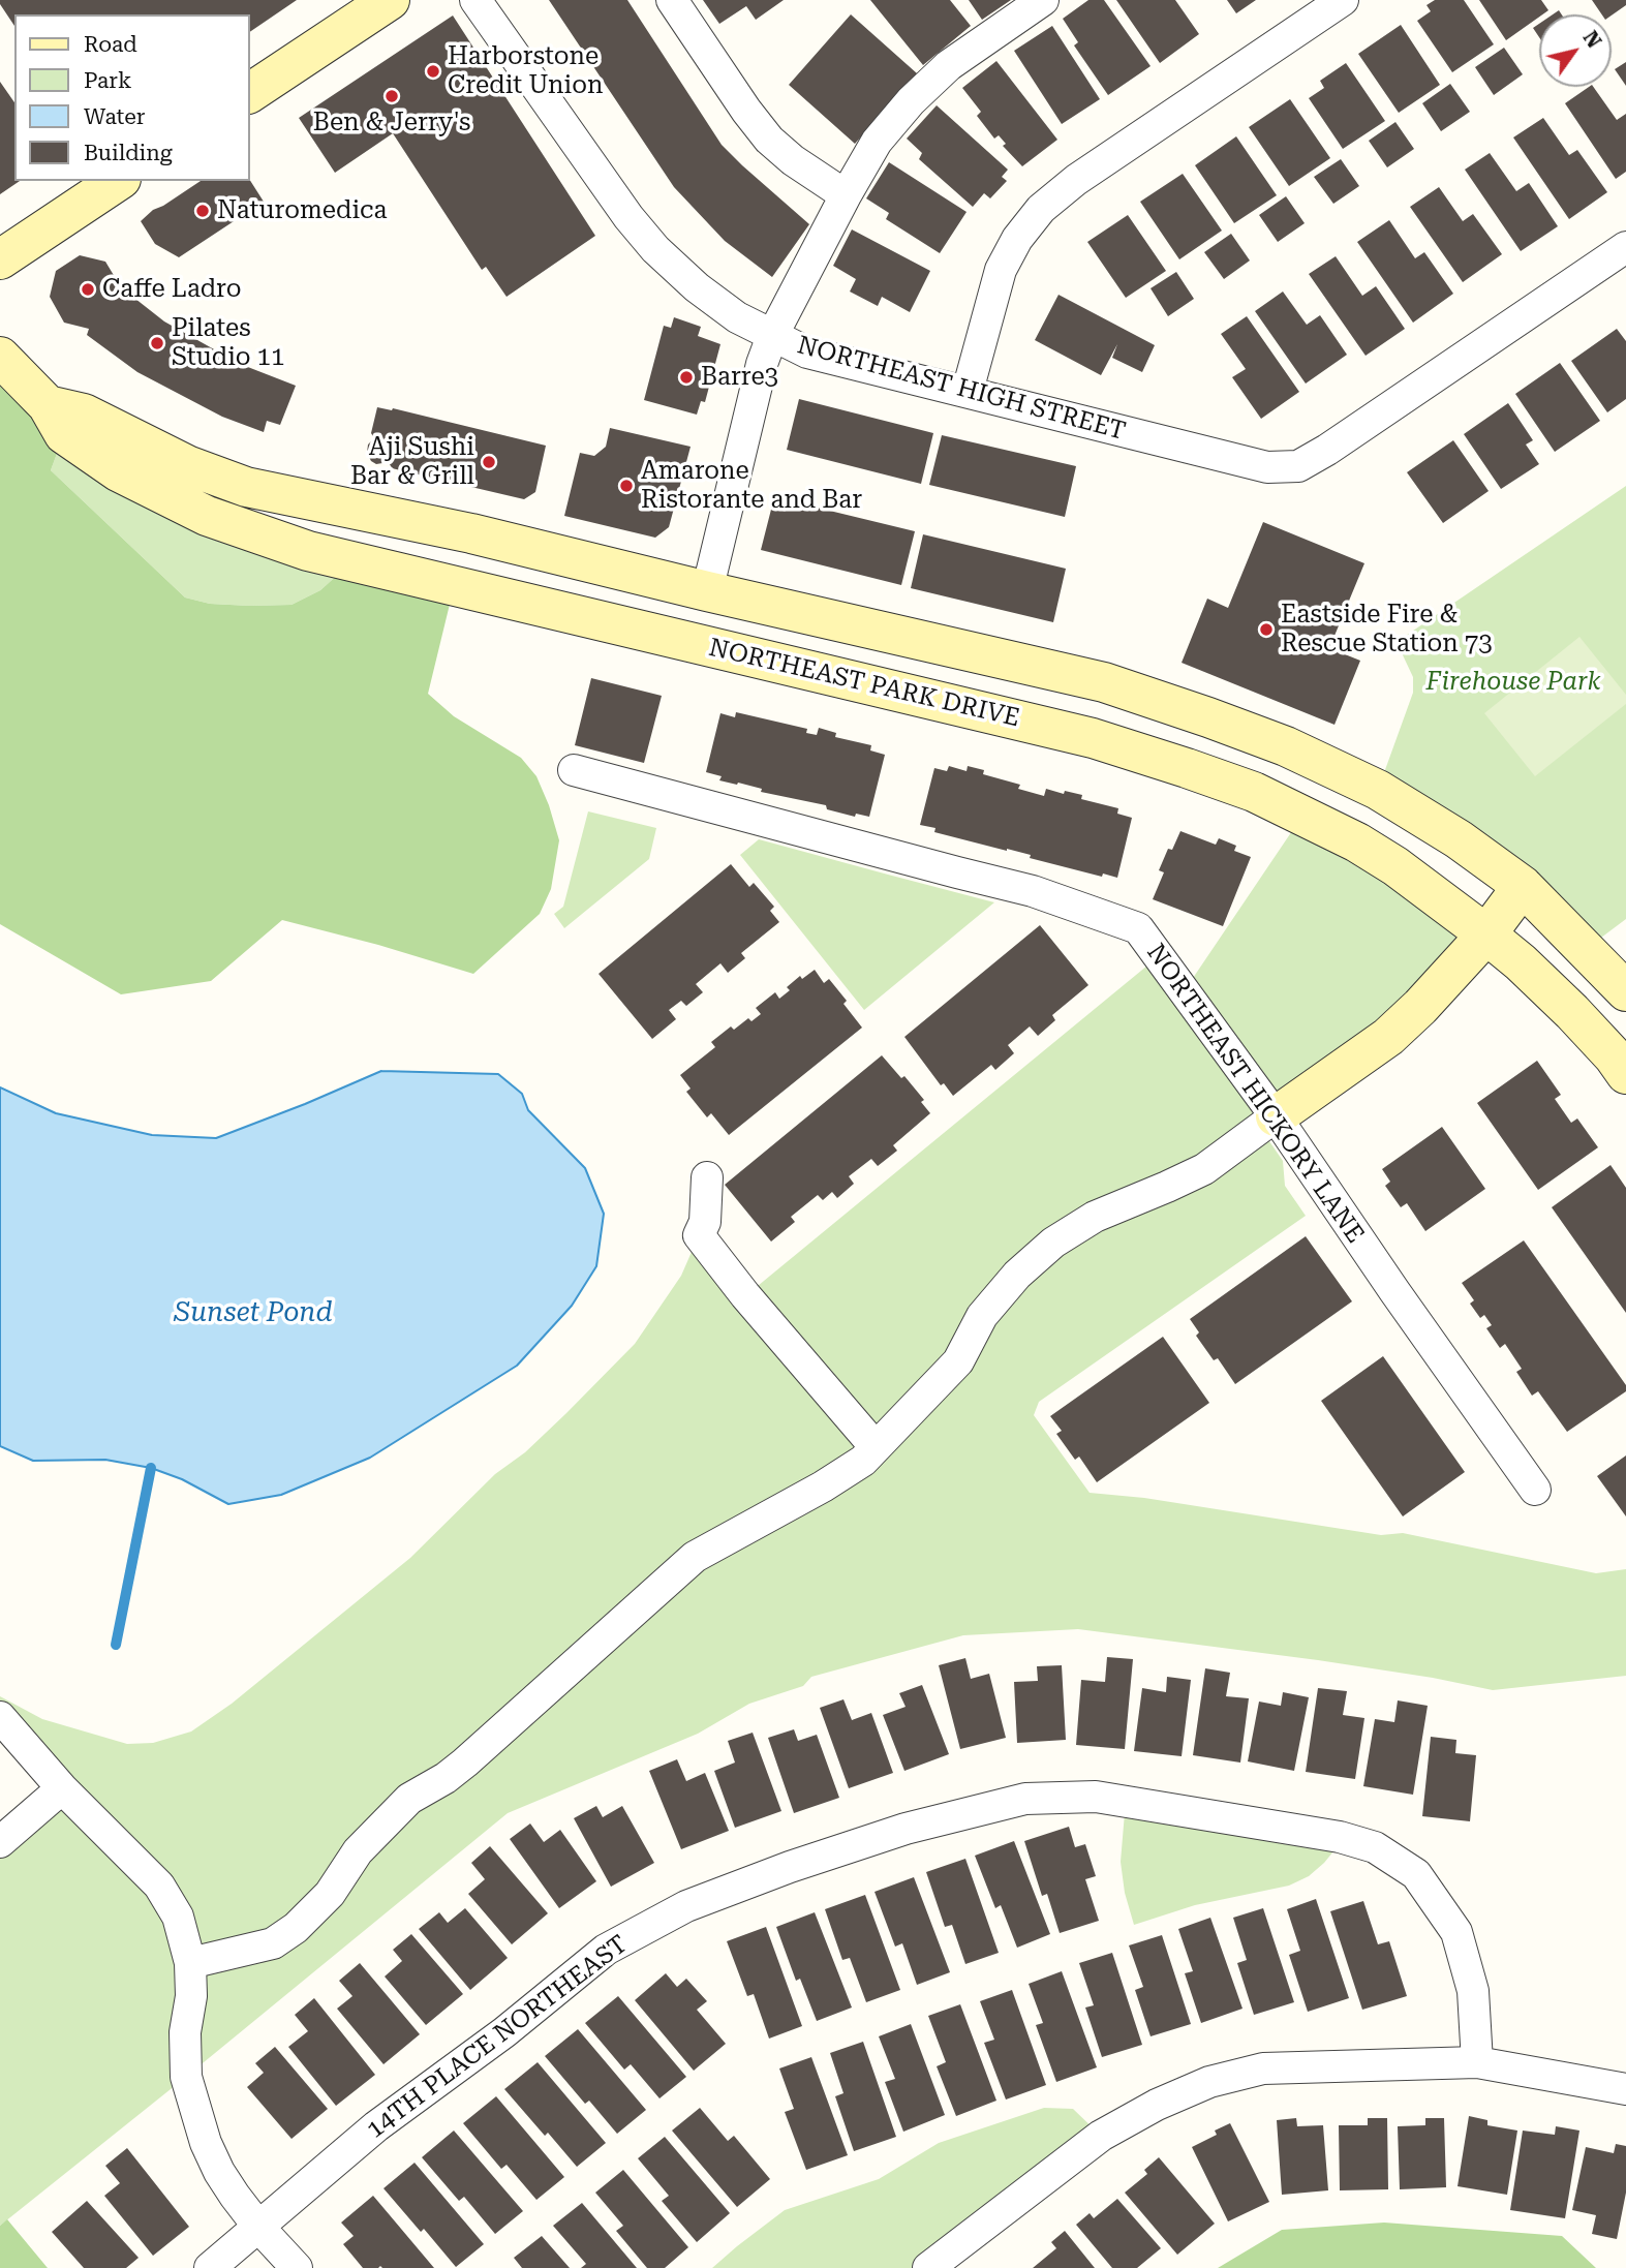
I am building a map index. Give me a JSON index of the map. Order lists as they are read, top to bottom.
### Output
{
  "streets": {
    "street": [
      "NORTHEAST HIGH STREET",
      "NORTHEAST PARK DRIVE",
      "NORTHEAST HICKORY LANE",
      "14TH PLACE NORTHEAST"
    ]
  },
  "water": ["Sunset Pond"],
  "parks": ["Firehouse Park"],
  "places": [
    "Harborstone Credit Union",
    "Ben & Jerry's",
    "Naturomedica",
    "Caffe Ladro",
    "Pilates Studio 11",
    "Barre3",
    "Aji Sushi Bar & Grill",
    "Amarone Ristorante and Bar",
    "Eastside Fire & Rescue Station 73"
  ],
  "legend": [
    "Road",
    "Park",
    "Water",
    "Building"
  ],
  "north": "top right"
}
